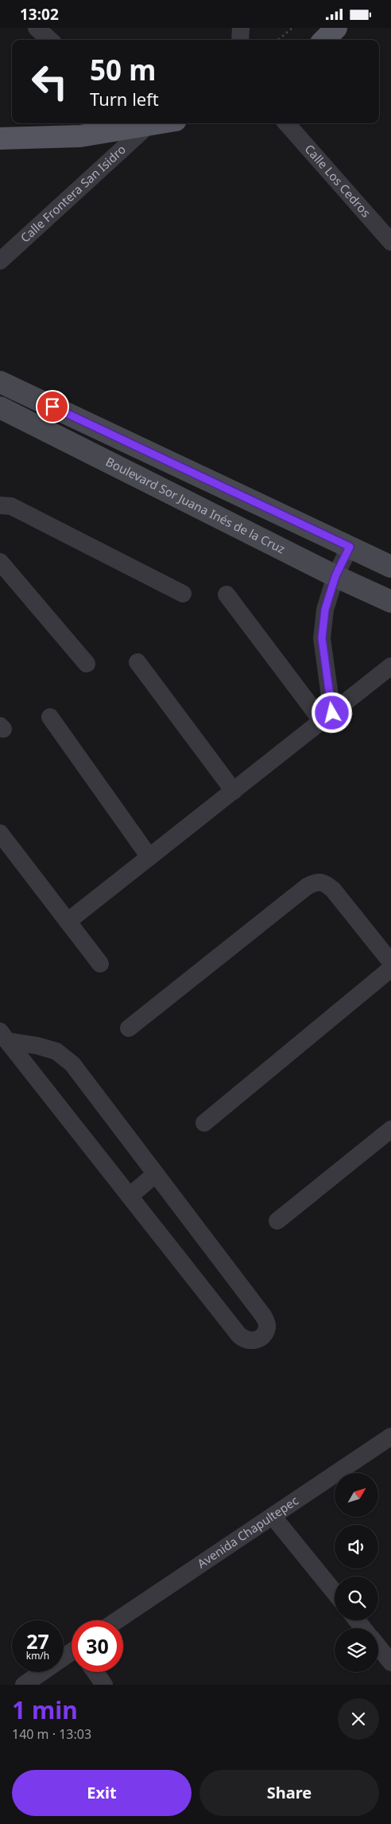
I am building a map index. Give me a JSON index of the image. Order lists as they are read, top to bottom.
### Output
{
  "streets": {
    "main road": ["Boulevard Sor Juana Inés de la Cruz"],
    "street": ["Calle Los Cedros", "Calle Frontera San Isidro", "Avenida Chapultepec"]
  },
  "north": "top right",
  "page": {
    "status": "13:02",
    "turn": ["50 m", "Turn left"],
    "speed": "27 km/h",
    "limit": "30",
    "heading": ["1 min", "140 m · 13:03"],
    "buttons": ["Exit", "Share"]
  }
}
